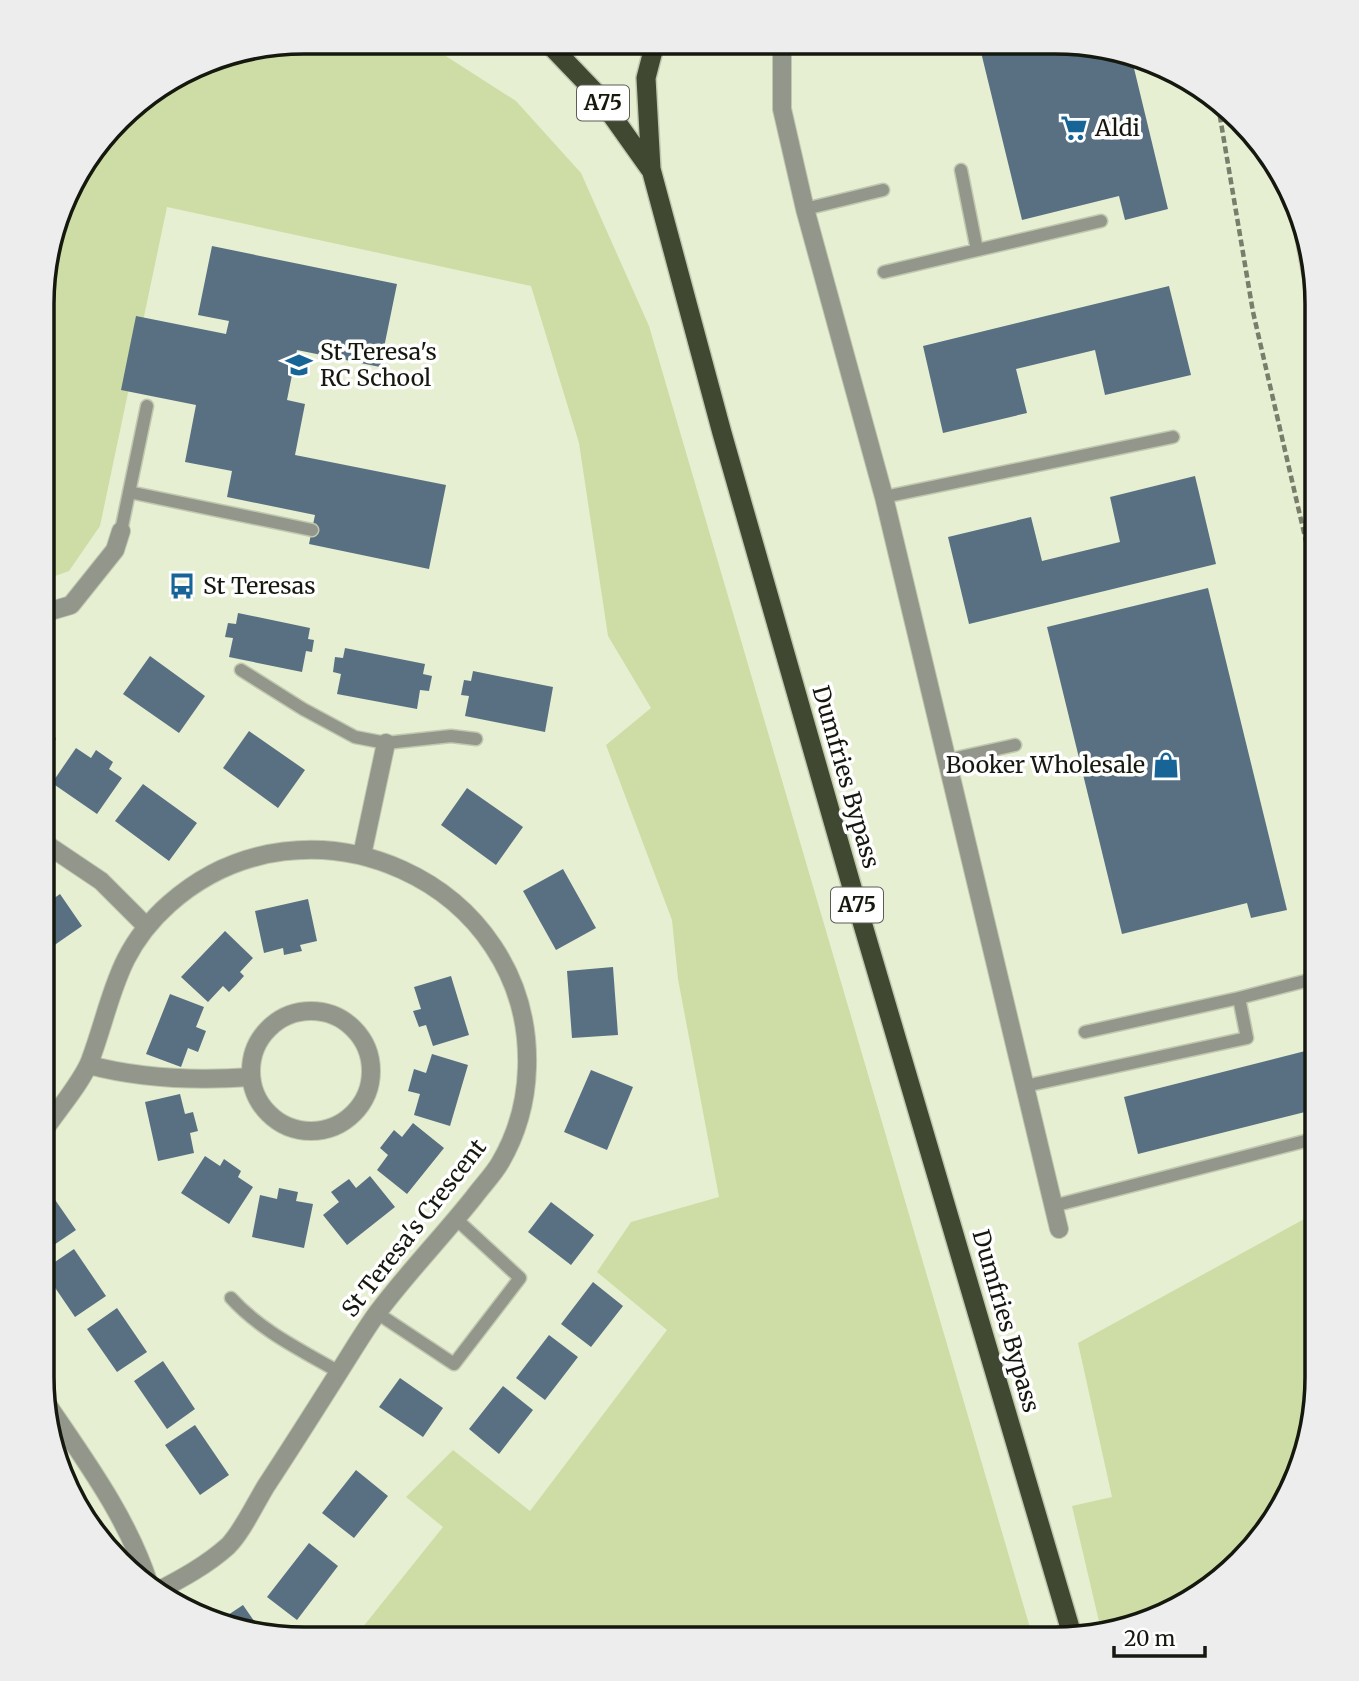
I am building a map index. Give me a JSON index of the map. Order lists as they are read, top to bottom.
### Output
{
  "streets": {
    "highway": ["A75", "Dumfries Bypass"],
    "street": ["St Teresa's Crescent"]
  },
  "places": {
    "supermarket": ["Aldi"],
    "school or university": ["St Teresa's RC School"],
    "bus stop": ["St Teresas"],
    "shop": ["Booker Wholesale"]
  },
  "scale_bar": "20 m"
}
